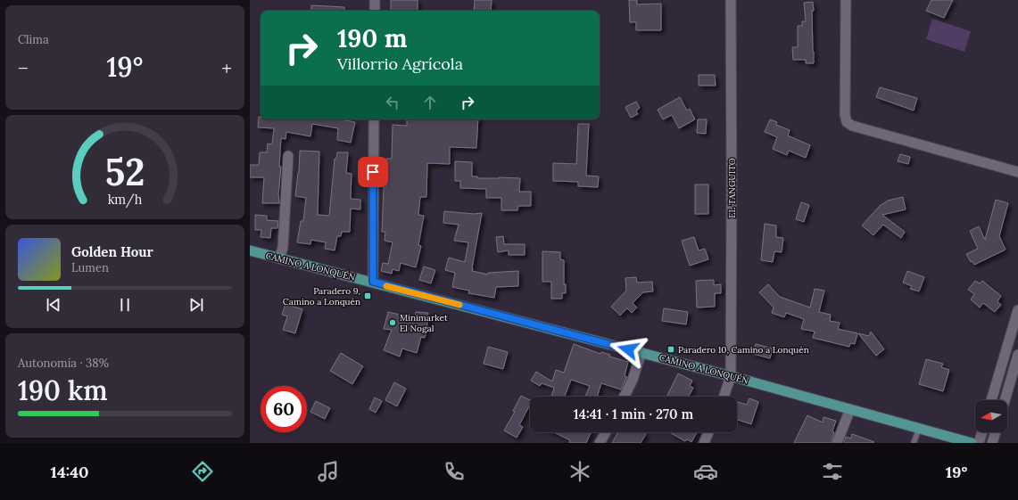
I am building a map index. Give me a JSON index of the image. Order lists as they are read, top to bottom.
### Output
{
  "streets": {
    "main road": ["CAMINO A LONQUÉN"],
    "street": ["EL TANGUITO"]
  },
  "crossings": [
    ["EL TANGUITO", "CAMINO A LONQUÉN"]
  ],
  "places": {
    "transit": ["Paradero 9, Camino a Lonquén", "Paradero 10, Camino a Lonquén"],
    "other": ["Minimarket El Nogal"]
  },
  "north": "left",
  "page": {
    "tile": [
      "Clima",
      ["Autonomía · 38%", "190 km"]
    ],
    "turn": ["190 m", "Villorrio Agrícola"],
    "heat": ["−", "19°", "+"],
    "song": ["Golden Hour", "Lumen"],
    "limit": "60",
    "trip": "14:41 · 1 min · 270 m",
    "tabs": ["14:40", "19°"],
    "gauge": ["52", "km/h"]
  }
}
